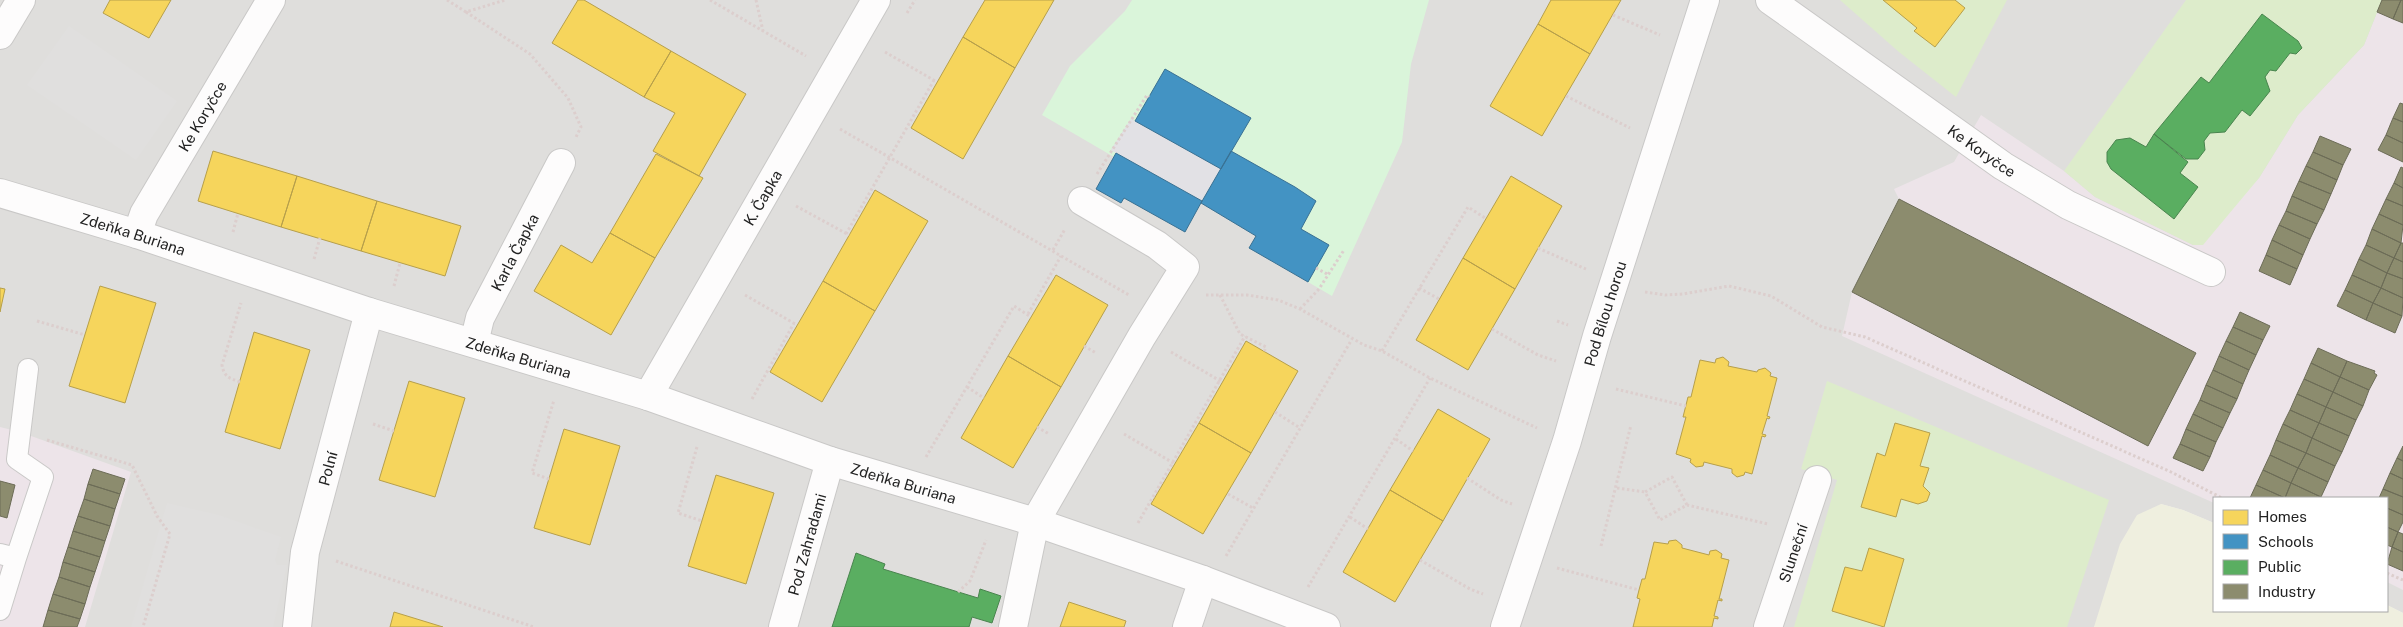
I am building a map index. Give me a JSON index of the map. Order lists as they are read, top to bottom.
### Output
{
  "streets": {
    "street": [
      "Ke Koryčce",
      "K. Čapka",
      "Zdeňka Buriana",
      "Karla Čapka",
      "Pod Bílou horou",
      "Polní",
      "Pod Zahradami",
      "Sluneční"
    ]
  },
  "crossings": [
    ["Ke Koryčce", "Zdeňka Buriana"],
    ["K. Čapka", "Zdeňka Buriana"],
    ["Zdeňka Buriana", "Karla Čapka"],
    ["Zdeňka Buriana", "Polní"],
    ["Zdeňka Buriana", "Pod Zahradami"]
  ],
  "legend": [
    "Homes",
    "Schools",
    "Public",
    "Industry"
  ]
}
